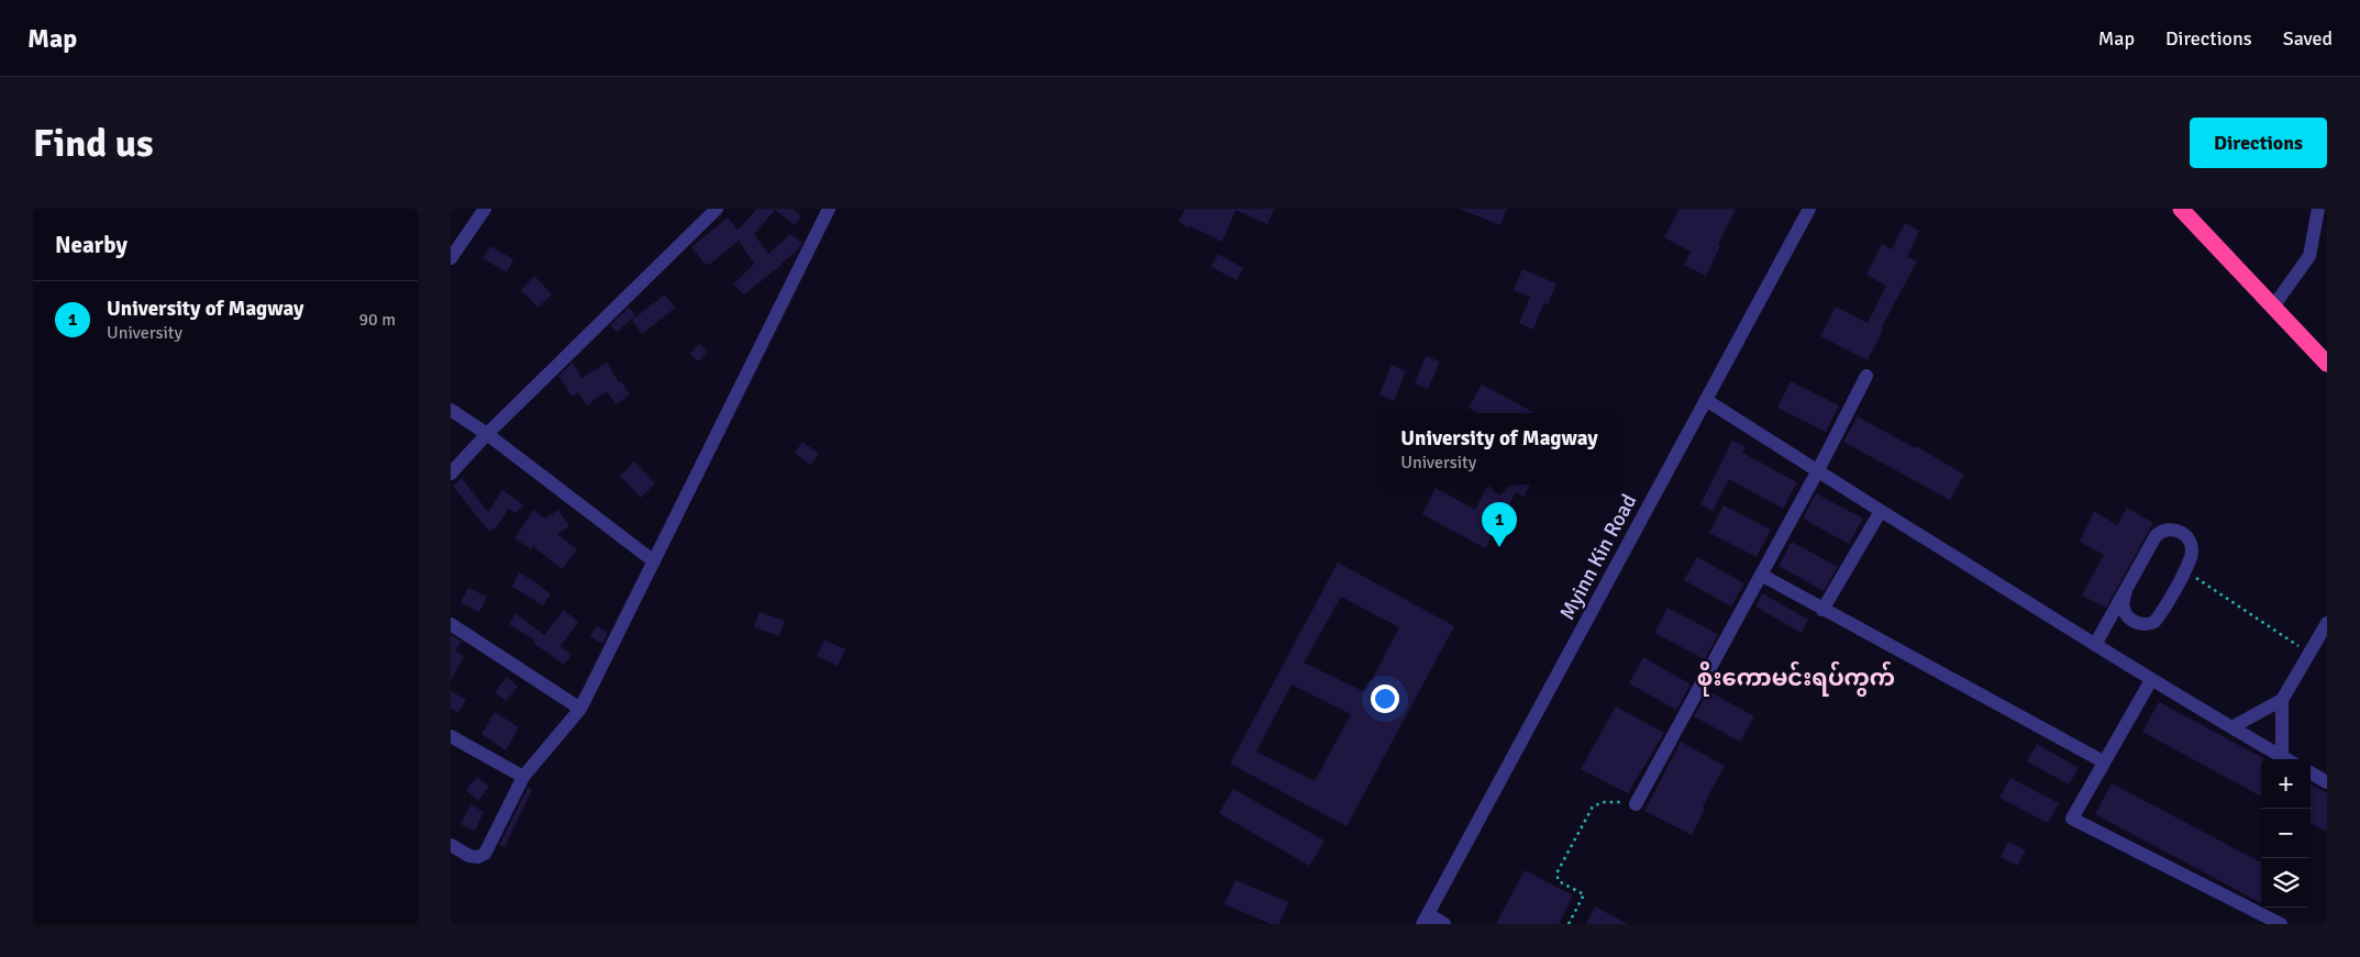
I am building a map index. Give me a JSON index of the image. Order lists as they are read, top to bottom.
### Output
{
  "streets": {
    "street": ["Myinn Kin Road"]
  },
  "districts": ["စိုးကောမင်းရပ်ကွက်"],
  "page": {
    "header": "Map",
    "nav": ["Map", "Directions", "Saved"],
    "buttons": "Directions",
    "title": "Find us",
    "heading": "Nearby",
    "list": [
      {
        "mark": "1",
        "name": "University of Magway",
        "note": "University",
        "value": "90 m"
      }
    ],
    "popup": ["University of Magway", "University"],
    "pins": "1",
    "map_buttons": ["+", "−"]
  }
}
